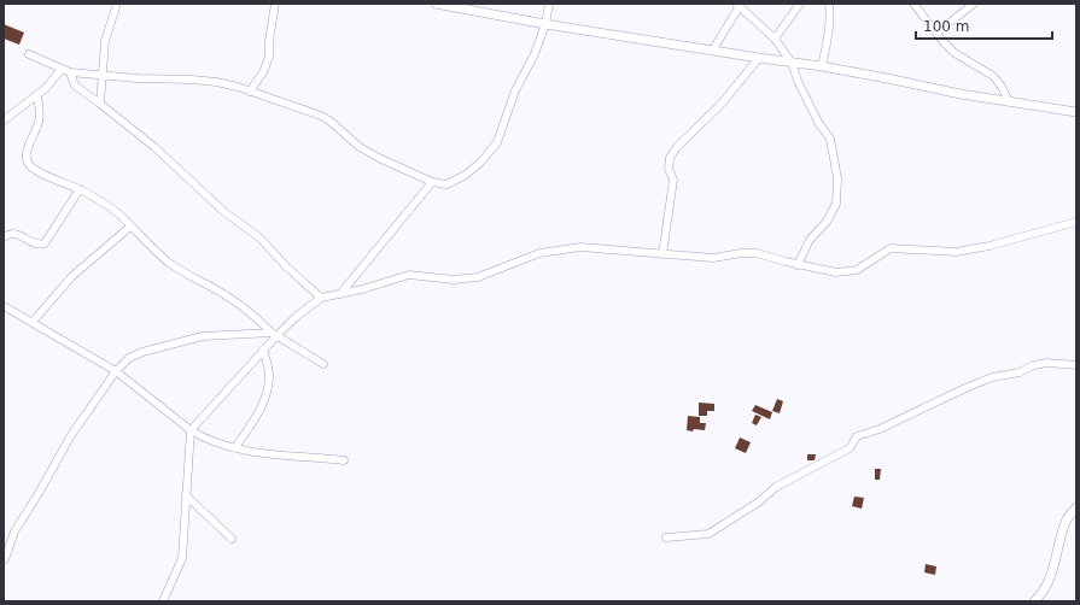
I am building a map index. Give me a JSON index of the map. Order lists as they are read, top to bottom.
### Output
{
  "scale_bar": "100 m"
}
